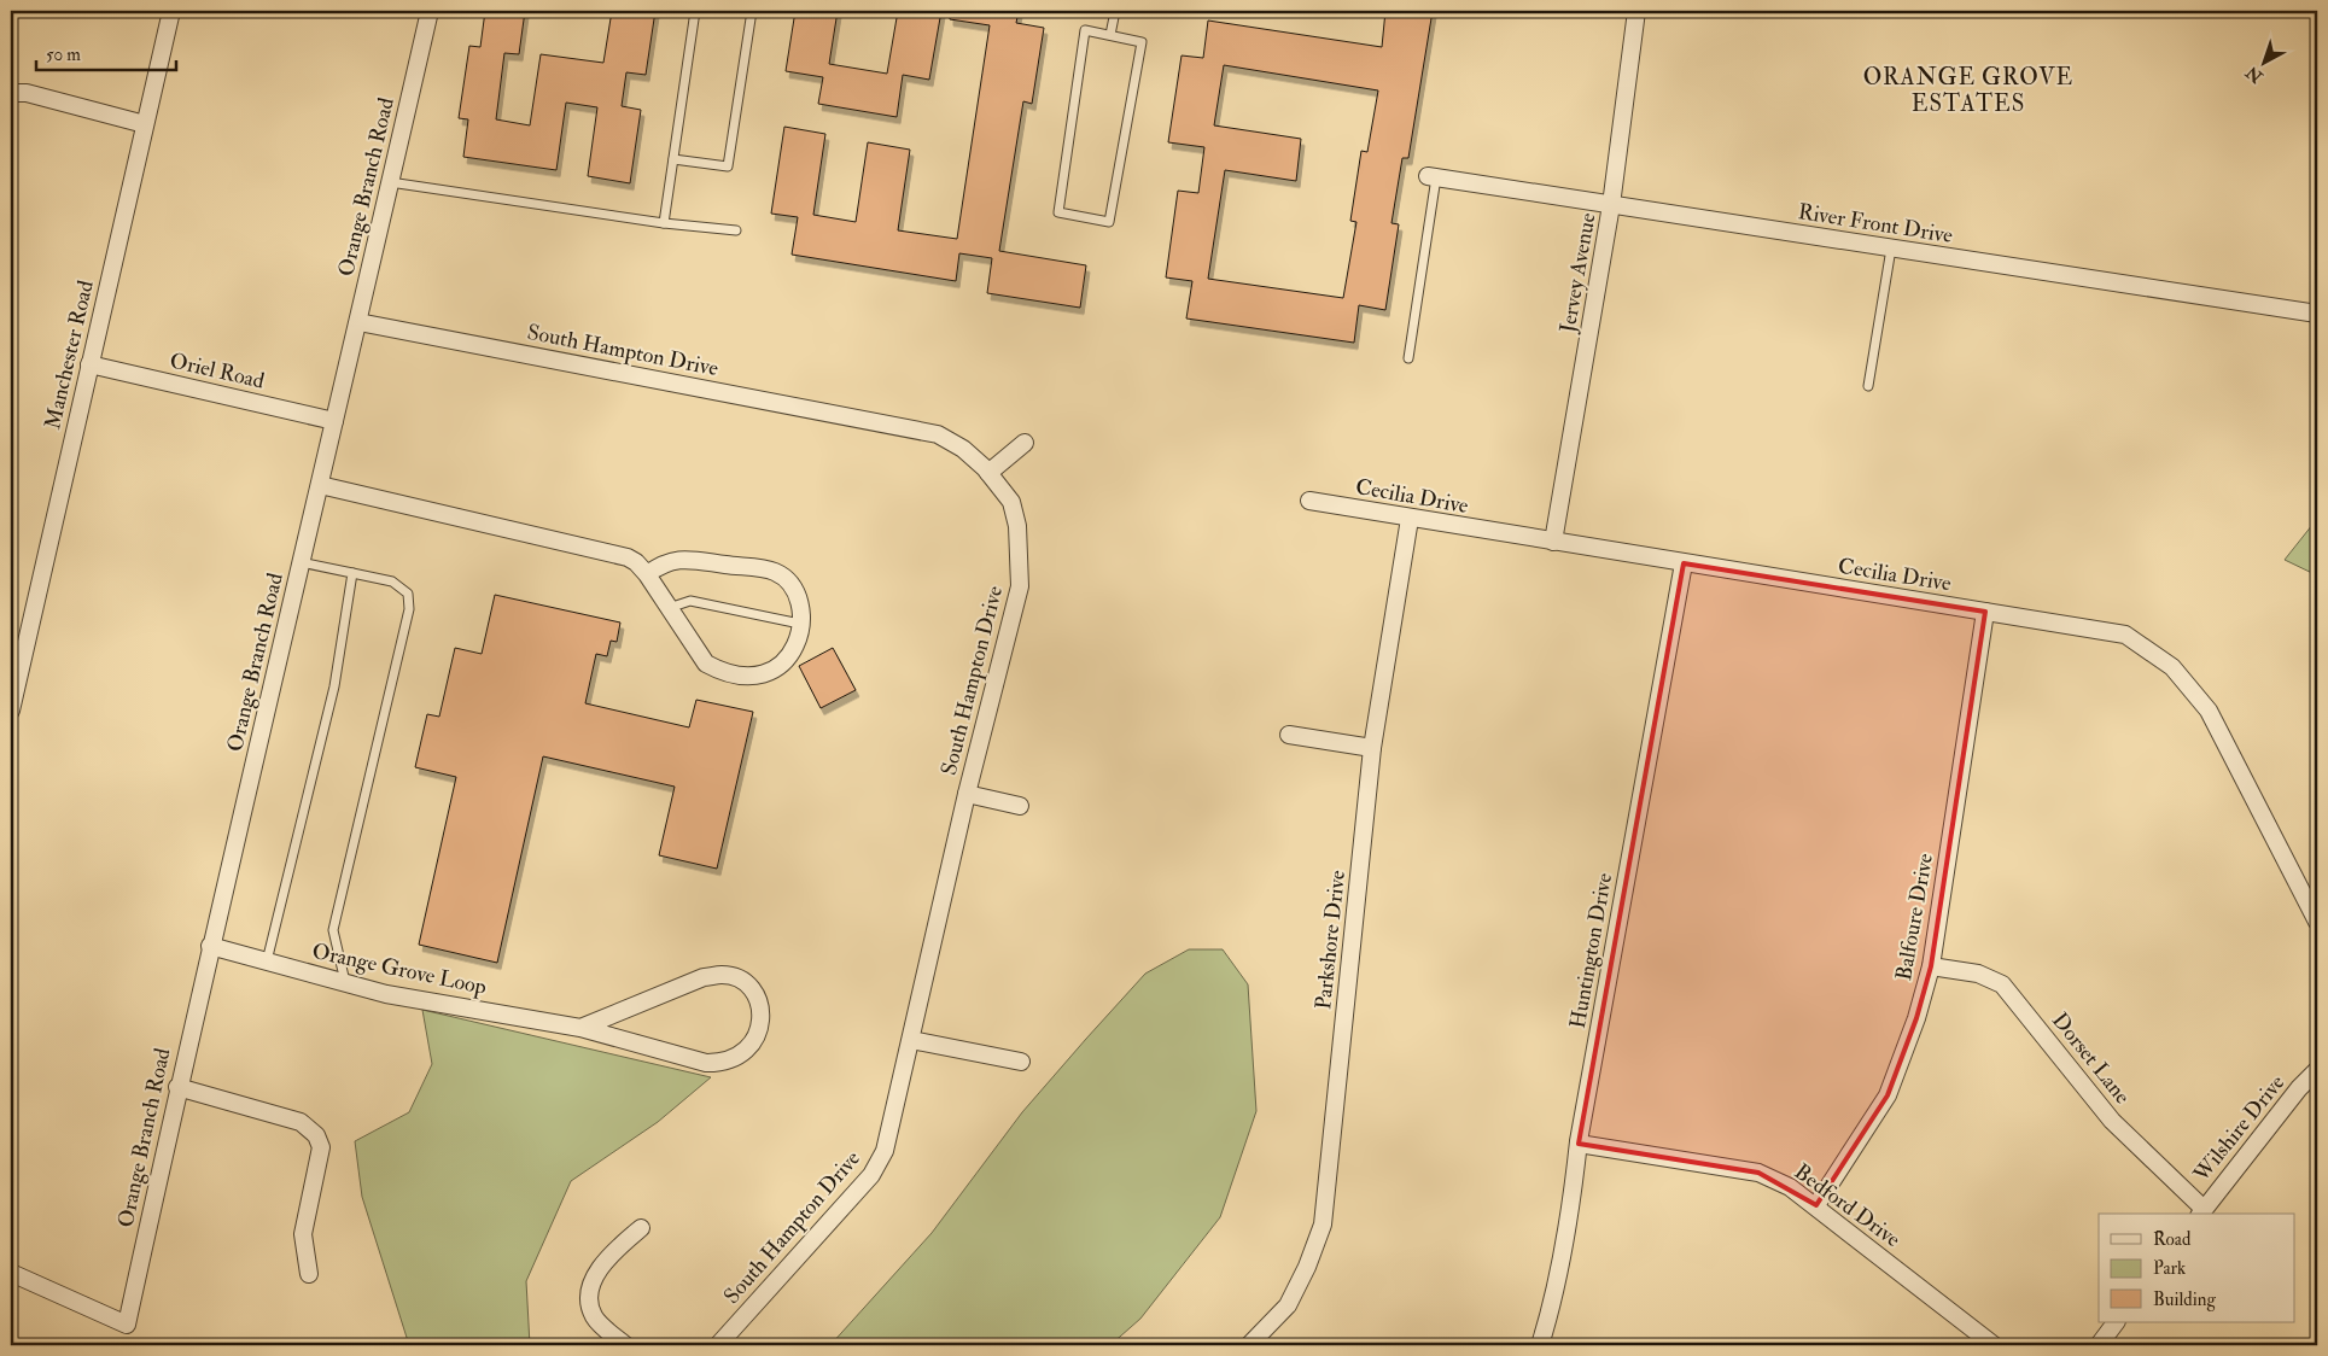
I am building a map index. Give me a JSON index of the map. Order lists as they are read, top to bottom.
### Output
{
  "streets": {
    "street": [
      "Orange Branch Road",
      "River Front Drive",
      "Jervey Avenue",
      "South Hampton Drive",
      "Manchester Road",
      "Oriel Road",
      "Cecilia Drive",
      "Balfoure Drive",
      "Parkshore Drive",
      "Huntington Drive",
      "Orange Grove Loop",
      "Dorset Lane",
      "Wilshire Drive",
      "Bedford Drive"
    ]
  },
  "crossings": [
    ["Orange Branch Road", "South Hampton Drive"],
    ["Orange Branch Road", "Oriel Road"],
    ["Orange Branch Road", "Orange Grove Loop"],
    ["River Front Drive", "Jervey Avenue"],
    ["Jervey Avenue", "Cecilia Drive"],
    ["Manchester Road", "Oriel Road"],
    ["Cecilia Drive", "Balfoure Drive"],
    ["Cecilia Drive", "Parkshore Drive"],
    ["Cecilia Drive", "Huntington Drive"],
    ["Balfoure Drive", "Dorset Lane"],
    ["Balfoure Drive", "Bedford Drive"],
    ["Huntington Drive", "Bedford Drive"],
    ["Dorset Lane", "Wilshire Drive"]
  ],
  "districts": ["ORANGE GROVE ESTATES"],
  "legend": ["Road", "Park", "Building"],
  "scale_bar": "50 m",
  "north": "bottom left"
}
